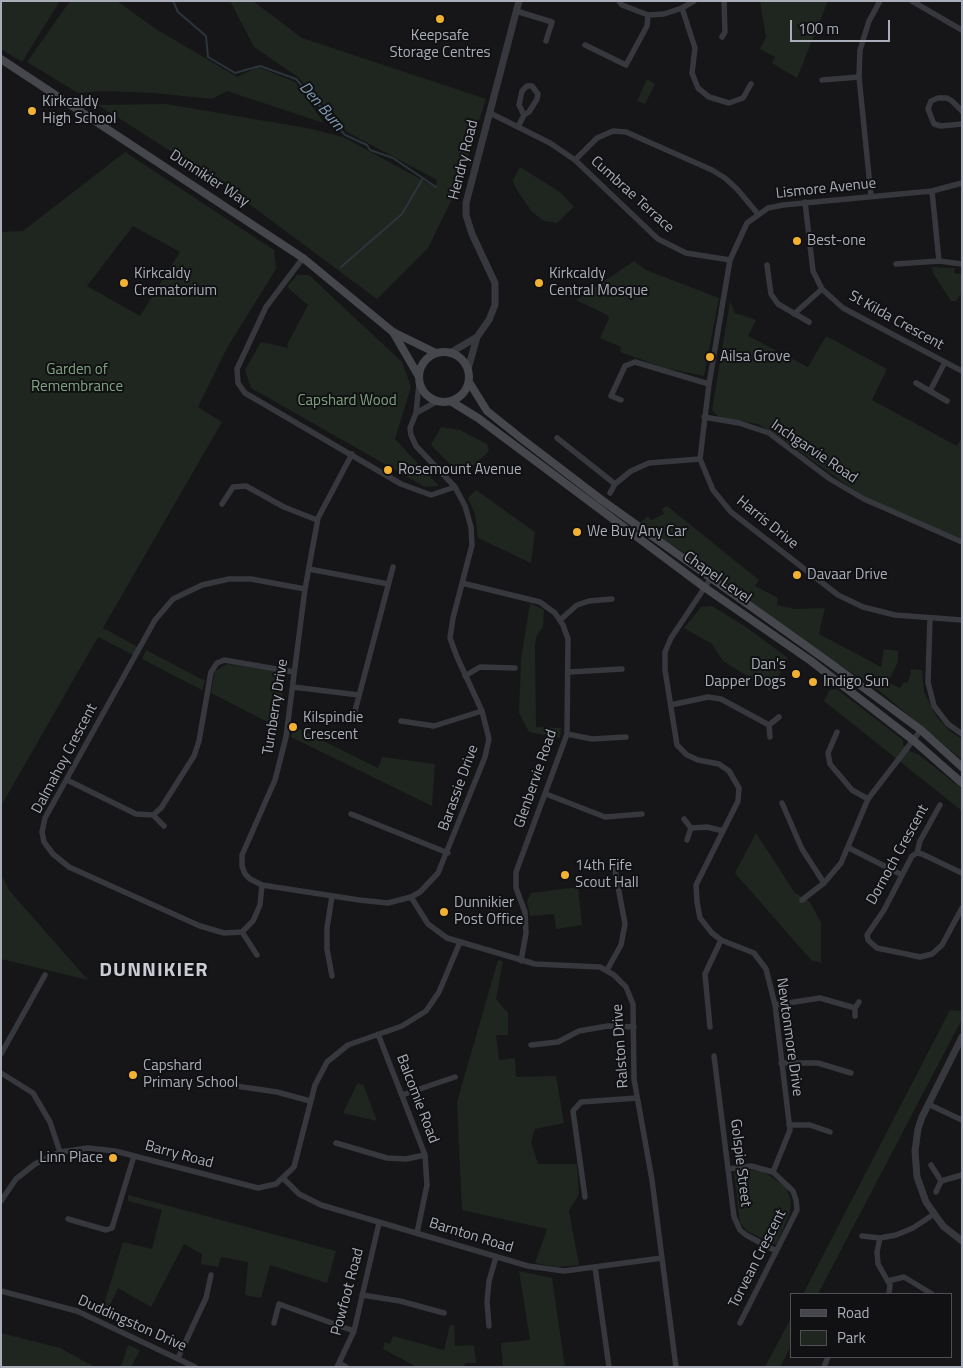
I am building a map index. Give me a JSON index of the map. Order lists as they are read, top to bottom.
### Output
{
  "streets": {
    "main road": ["Dunnikier Way", "Chapel Level"],
    "street": [
      "Hendry Road",
      "Lismore Avenue",
      "Cumbrae Terrace",
      "St Kilda Crescent",
      "Inchgarvie Road",
      "Harris Drive",
      "Turnberry Drive",
      "Dalmahoy Crescent",
      "Glenbervie Road",
      "Barassie Drive",
      "Dornoch Crescent",
      "Newtonmore Drive",
      "Ralston Drive",
      "Balcomie Road",
      "Barry Road",
      "Golspie Street",
      "Barnton Road",
      "Torvean Crescent",
      "Powfoot Road",
      "Duddingston Drive"
    ]
  },
  "crossings": [
    ["Hendry Road", "Dunnikier Way"],
    ["Hendry Road", "Cumbrae Terrace"],
    ["Hendry Road", "Chapel Level"],
    ["Hendry Road", "Barassie Drive"],
    ["Dunnikier Way", "Chapel Level"],
    ["Dunnikier Way", "Barassie Drive"],
    ["Lismore Avenue", "Cumbrae Terrace"],
    ["Lismore Avenue", "St Kilda Crescent"],
    ["Lismore Avenue", "Harris Drive"],
    ["Inchgarvie Road", "Harris Drive"],
    ["Chapel Level", "Barassie Drive"],
    ["Chapel Level", "Newtonmore Drive"],
    ["Turnberry Drive", "Dalmahoy Crescent"],
    ["Glenbervie Road", "Barassie Drive"],
    ["Newtonmore Drive", "Torvean Crescent"],
    ["Ralston Drive", "Barnton Road"],
    ["Balcomie Road", "Barnton Road"],
    ["Barry Road", "Barnton Road"],
    ["Golspie Street", "Torvean Crescent"],
    ["Barnton Road", "Powfoot Road"]
  ],
  "districts": ["DUNNIKIER"],
  "water": ["Den Burn"],
  "parks": ["Garden of Remembrance", "Capshard Wood"],
  "places": [
    "Keepsafe Storage Centres",
    "Kirkcaldy High School",
    "Best-one",
    "Kirkcaldy Crematorium",
    "Kirkcaldy Central Mosque",
    "Ailsa Grove",
    "Rosemount Avenue",
    "We Buy Any Car",
    "Davaar Drive",
    "Dan's Dapper Dogs",
    "Indigo Sun",
    "Kilspindie Crescent",
    "14th Fife Scout Hall",
    "Dunnikier Post Office",
    "Capshard Primary School",
    "Linn Place"
  ],
  "legend": ["Road", "Park"],
  "scale_bar": "100 m"
}
